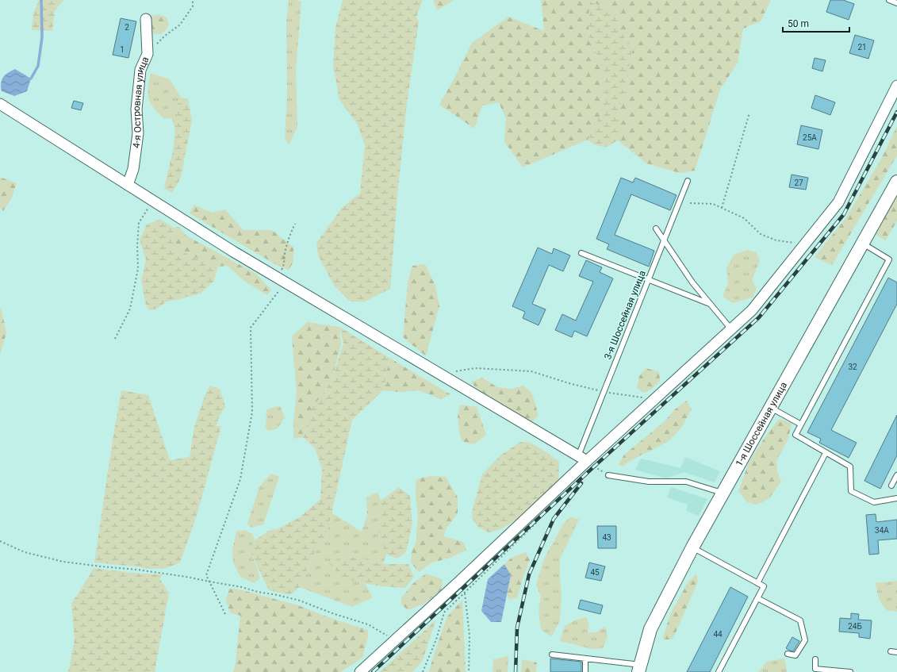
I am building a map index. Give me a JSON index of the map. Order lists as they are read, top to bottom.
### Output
{
  "streets": {
    "street": ["4-я Островная улица", "1-я Шоссейная улица"],
    "lane": ["3-я Шоссейная улица"]
  },
  "house_numbers": [
    "2",
    "21",
    "1",
    "25А",
    "27",
    "32",
    "34А",
    "43",
    "45",
    "24Б",
    "44"
  ],
  "scale_bar": "50 m"
}
